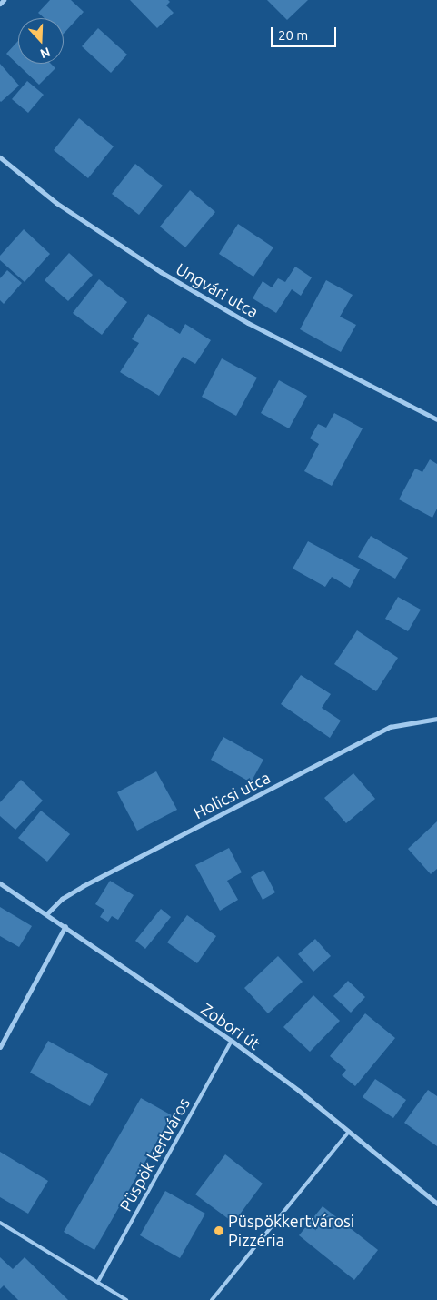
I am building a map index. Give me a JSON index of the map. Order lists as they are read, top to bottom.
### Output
{
  "streets": {
    "street": ["Ungvári utca", "Holicsi utca", "Zobori út"],
    "lane": ["Püspök kertváros"]
  },
  "crossings": [
    ["Holicsi utca", "Zobori út"],
    ["Zobori út", "Püspök kertváros"]
  ],
  "places": ["Püspökkertvárosi Pizzéria"],
  "scale_bar": "20 m",
  "north": "bottom"
}
